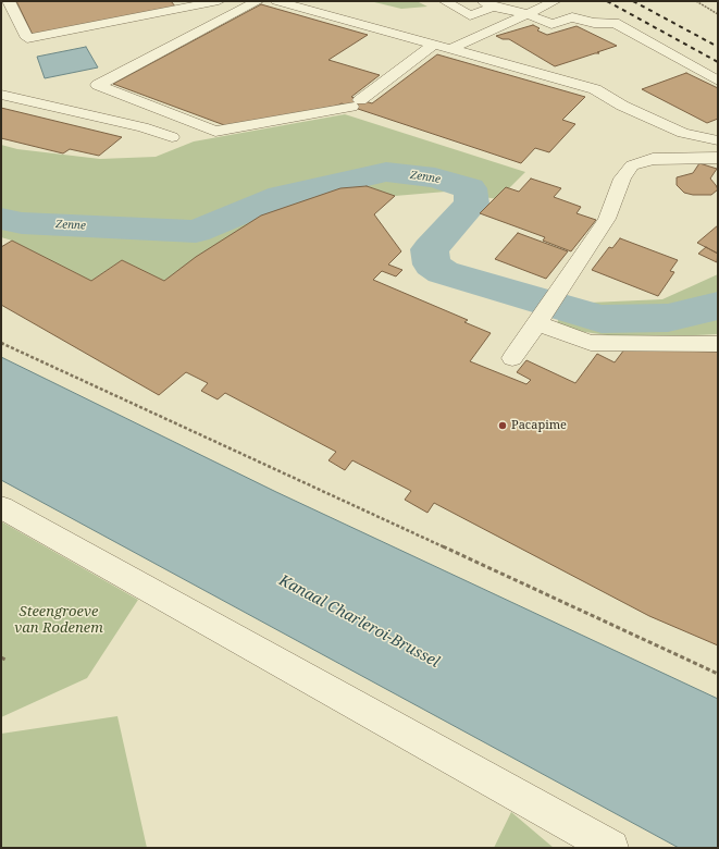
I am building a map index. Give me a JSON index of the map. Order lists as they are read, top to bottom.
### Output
{
  "water": ["Zenne", "Kanaal Charleroi-Brussel"],
  "parks": ["Steengroeve van Rodenem"],
  "places": ["Pacapime"]
}
